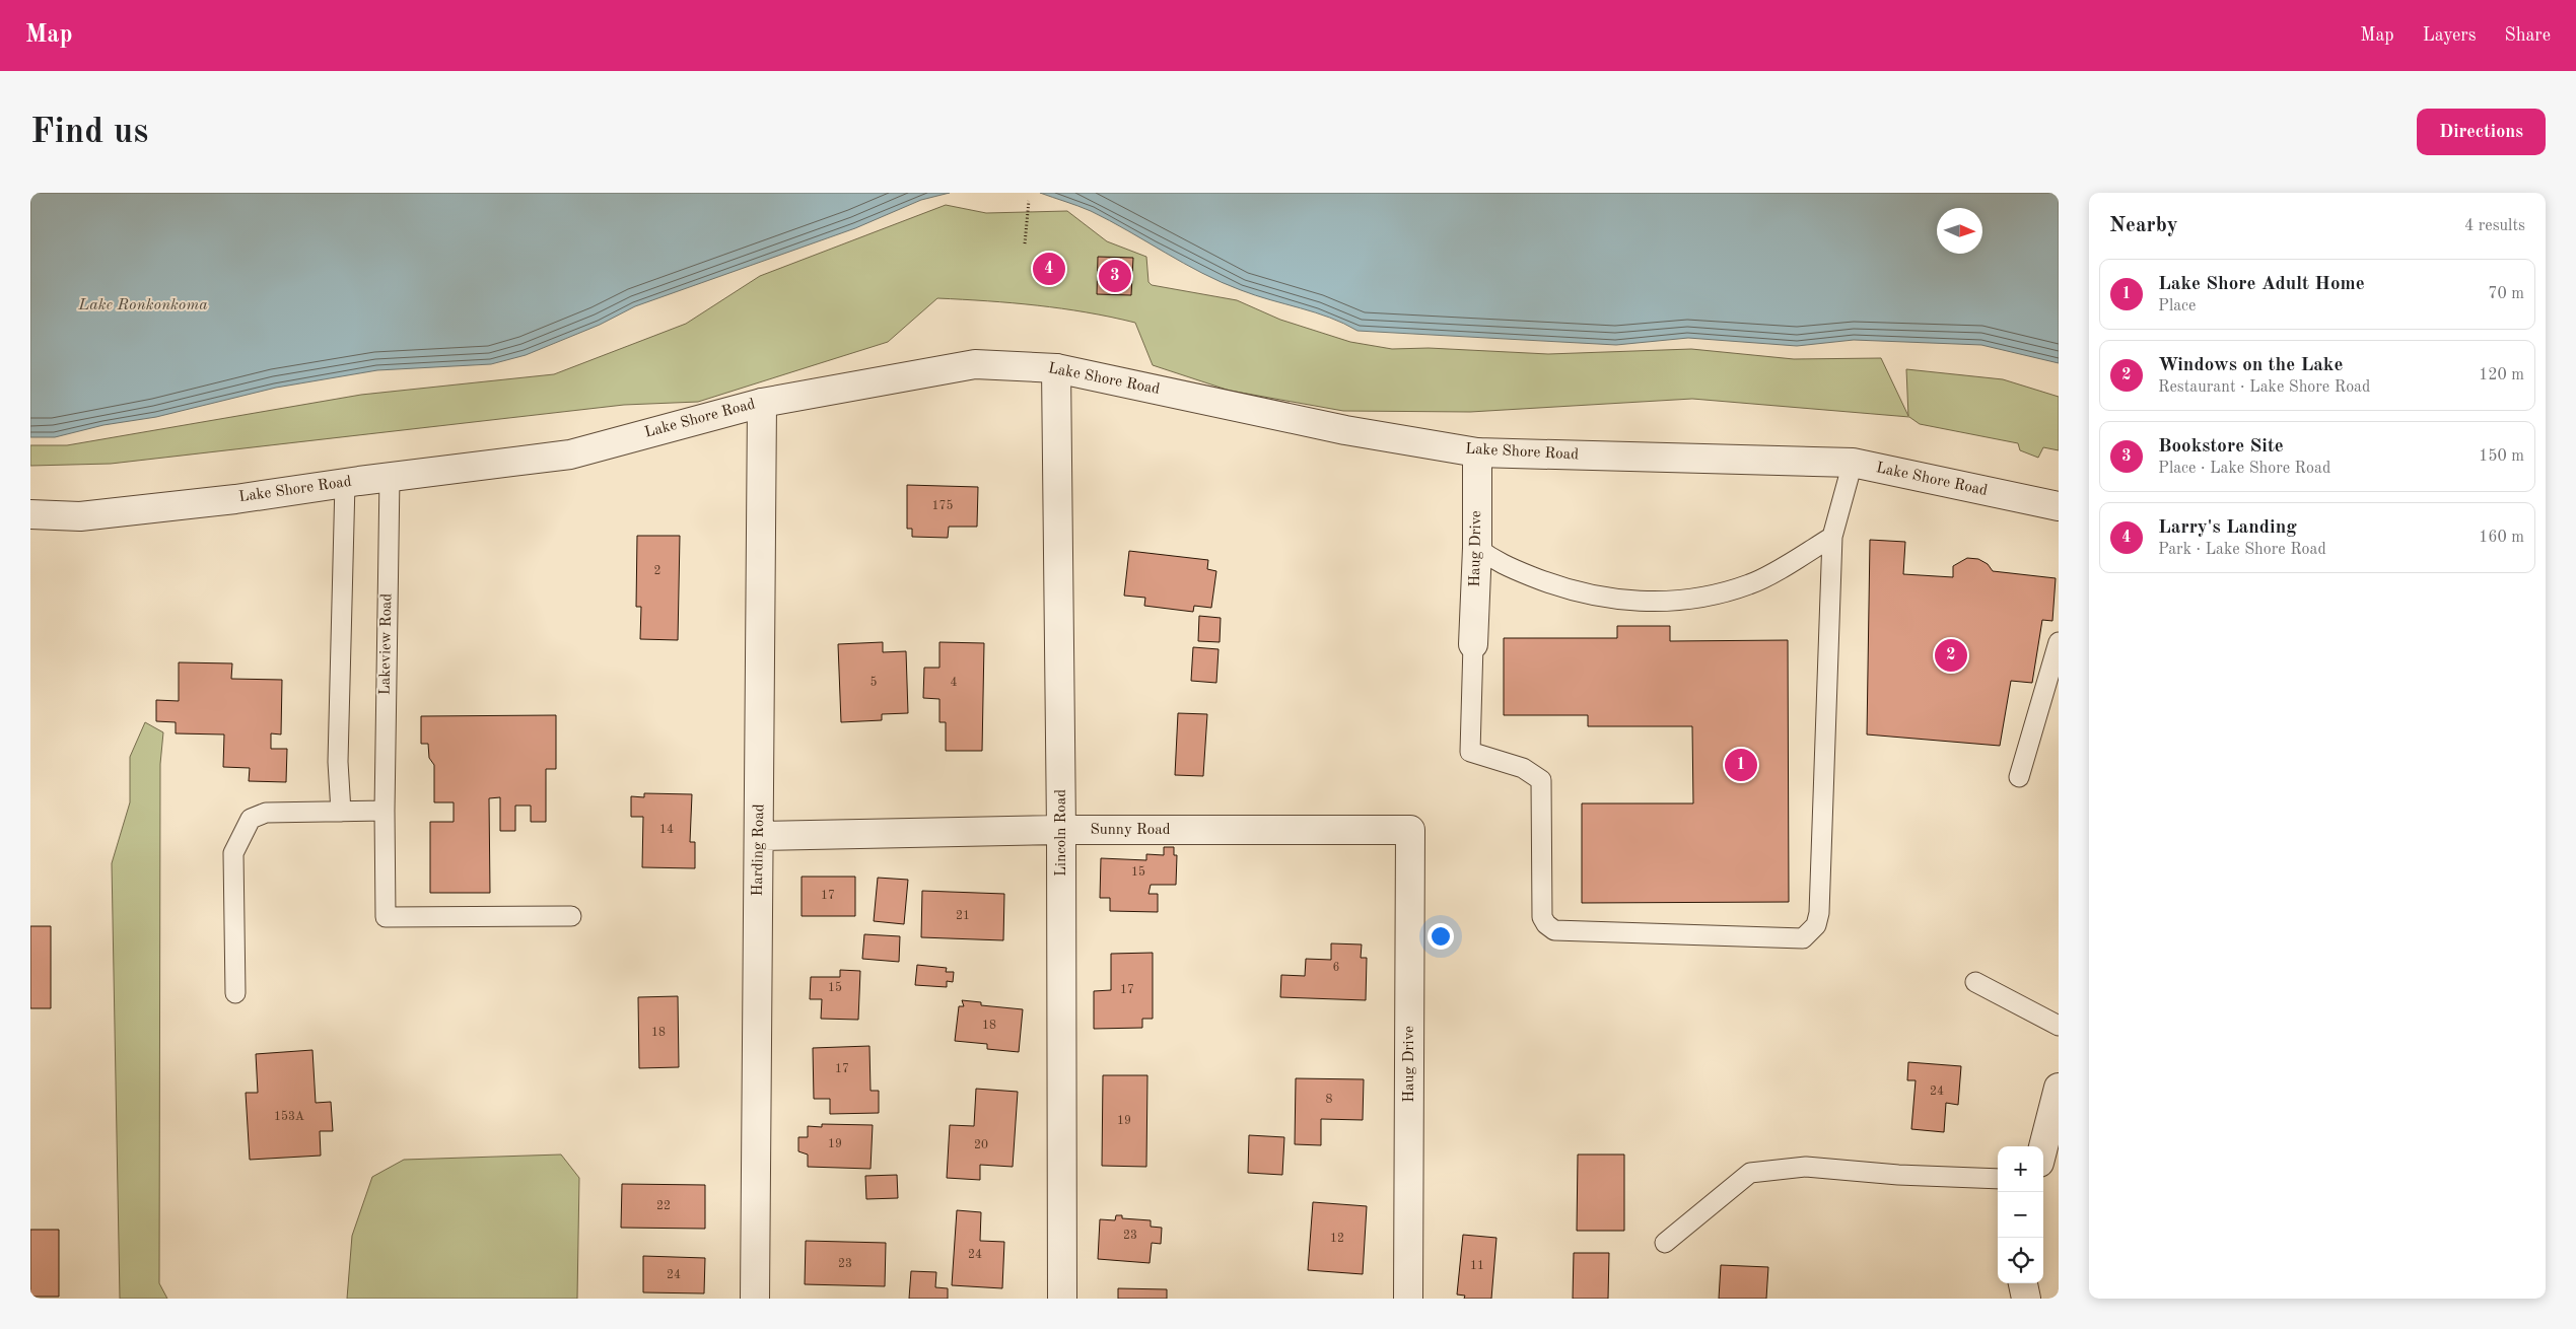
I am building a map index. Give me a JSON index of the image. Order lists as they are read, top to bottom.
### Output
{
  "streets": {
    "street": [
      "Lake Shore Road",
      "Haug Drive",
      "Sunny Road",
      "Lincoln Road",
      "Harding Road"
    ],
    "lane": ["Lakeview Road"]
  },
  "crossings": [
    ["Lake Shore Road", "Haug Drive"],
    ["Lake Shore Road", "Lakeview Road"],
    ["Lake Shore Road", "Lincoln Road"],
    ["Lake Shore Road", "Harding Road"],
    ["Haug Drive", "Sunny Road"],
    ["Sunny Road", "Lincoln Road"],
    ["Sunny Road", "Harding Road"]
  ],
  "water": ["Lake Ronkonkoma"],
  "house_numbers": [
    "175",
    "2",
    "5",
    "4",
    "14",
    "15",
    "17",
    "21",
    "6",
    "15",
    "17",
    "18",
    "18",
    "17",
    "24",
    "8",
    "153A",
    "19",
    "19",
    "20",
    "22",
    "23",
    "12",
    "24",
    "23",
    "11",
    "24"
  ],
  "north": "right",
  "page": {
    "header": "Map",
    "nav": ["Map", "Layers", "Share"],
    "buttons": "Directions",
    "title": "Find us",
    "heading": ["Nearby", "4 results"],
    "pins": [
      "4",
      "3",
      "2",
      "1"
    ],
    "list": [
      {
        "mark": "1",
        "name": "Lake Shore Adult Home",
        "note": "Place",
        "value": "70 m"
      },
      {
        "mark": "2",
        "name": "Windows on the Lake",
        "note": "Restaurant · Lake Shore Road",
        "value": "120 m"
      },
      {
        "mark": "3",
        "name": "Bookstore Site",
        "note": "Place · Lake Shore Road",
        "value": "150 m"
      },
      {
        "mark": "4",
        "name": "Larry's Landing",
        "note": "Park · Lake Shore Road",
        "value": "160 m"
      }
    ],
    "map_buttons": ["+", "−"]
  }
}
